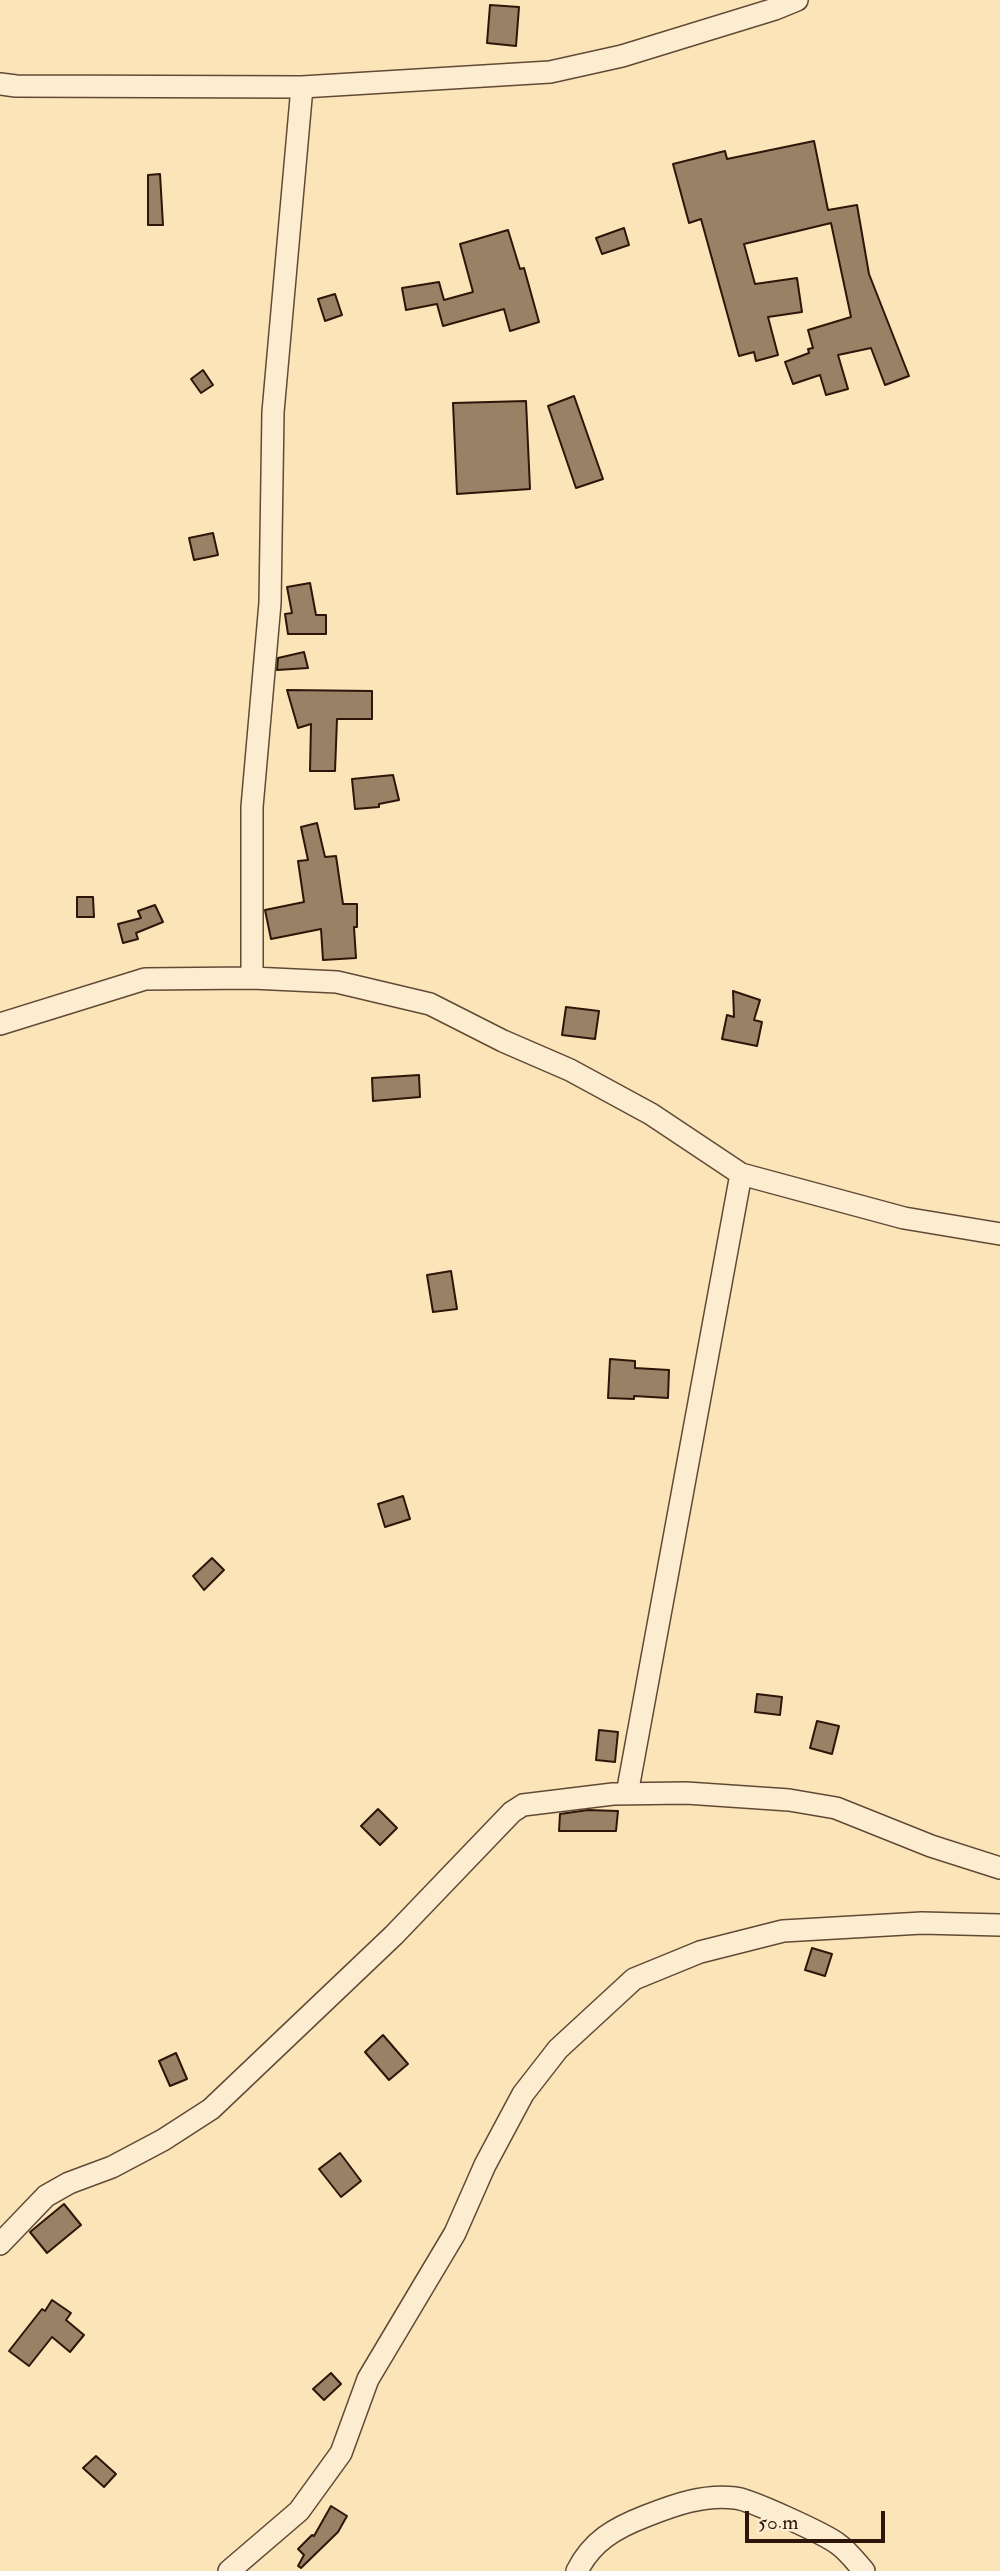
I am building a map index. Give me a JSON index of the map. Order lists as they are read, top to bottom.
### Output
{
  "scale_bar": "50 m"
}
